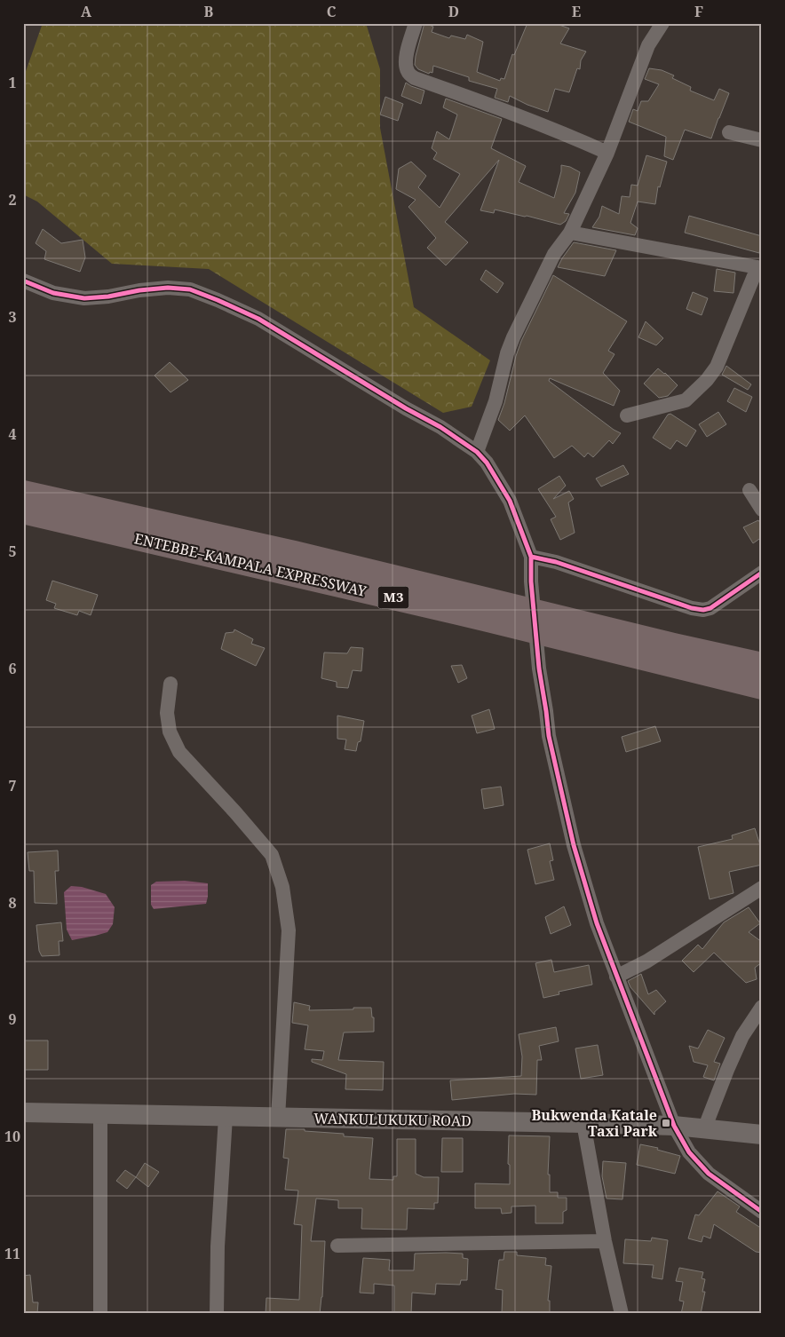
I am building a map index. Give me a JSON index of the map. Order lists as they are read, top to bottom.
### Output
{
  "streets": {
    "highway": ["ENTEBBE–KAMPALA EXPRESSWAY", "M3"],
    "main road": ["WANKULUKUKU ROAD"]
  },
  "places": {
    "transit": ["Bukwenda Katale Taxi Park"]
  },
  "grid": {
    "columns": [
      "A",
      "B",
      "C",
      "D",
      "E",
      "F"
    ],
    "rows": [
      "1",
      "2",
      "3",
      "4",
      "5",
      "6",
      "7",
      "8",
      "9",
      "10",
      "11"
    ]
  }
}
